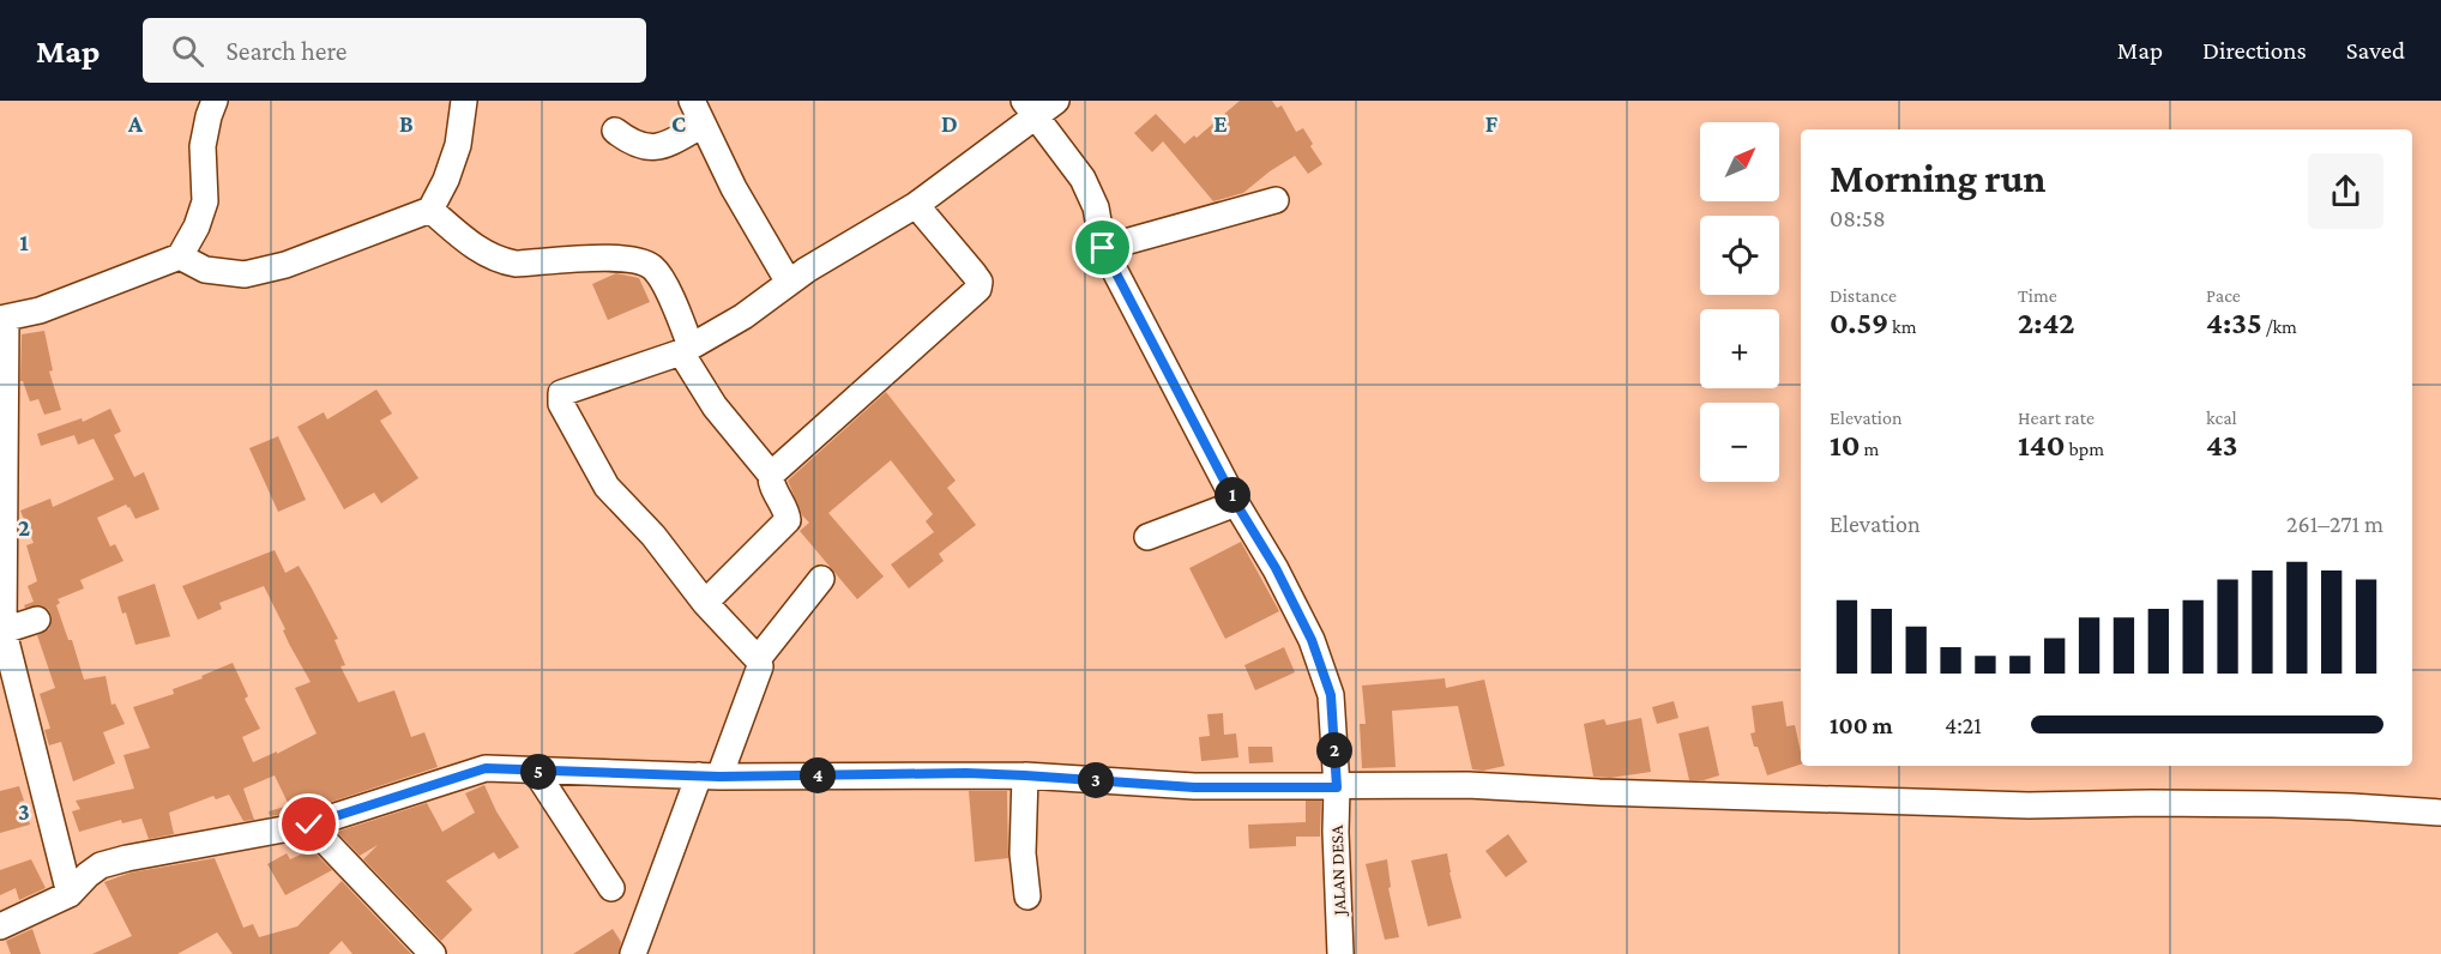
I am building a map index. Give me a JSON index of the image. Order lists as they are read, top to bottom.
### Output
{
  "streets": {
    "street": ["JALAN DESA"]
  },
  "north": "top right",
  "page": {
    "header": "Map",
    "search": "Search here",
    "nav": ["Map", "Directions", "Saved"],
    "map_buttons": ["+", "−"],
    "heading": ["Morning run", "08:58"],
    "stats": [
      ["Distance", "0.59 km"],
      ["Time", "2:42"],
      ["Pace", "4:35 /km"],
      ["Elevation", "10 m"],
      ["Heart rate", "140 bpm"],
      ["kcal", "43"]
    ],
    "pins": [
      "1",
      "2",
      "5",
      "4",
      "3"
    ],
    "chart": ["Elevation", "261–271 m"],
    "list": [
      {
        "name": "100 m",
        "note": "4:21"
      }
    ]
  },
  "grid": {
    "columns": [
      "A",
      "B",
      "C",
      "D",
      "E",
      "F"
    ],
    "rows": ["1", "2", "3"]
  }
}
